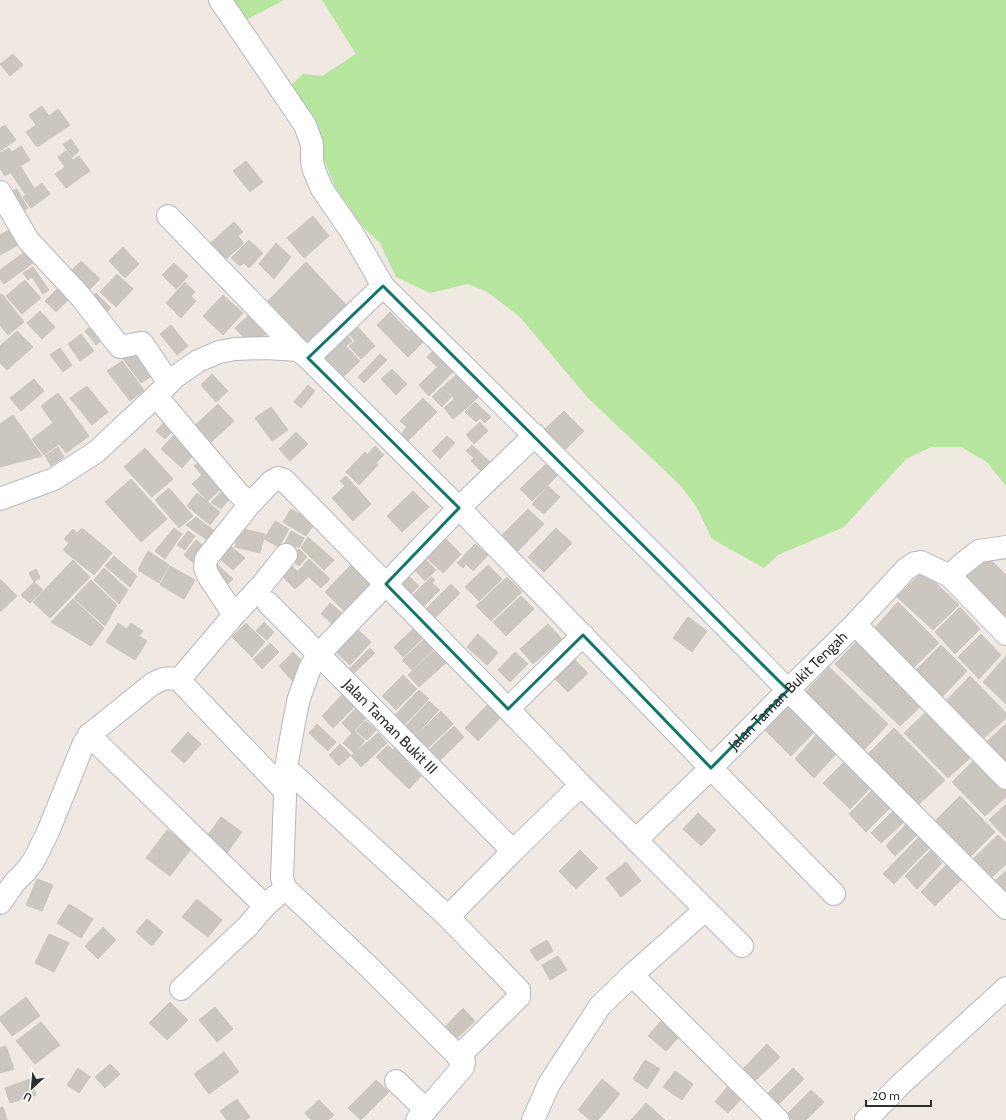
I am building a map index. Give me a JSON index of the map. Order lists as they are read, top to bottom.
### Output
{
  "streets": {
    "street": ["Jalan Taman Bukit Tengah", "Jalan Taman Bukit III"]
  },
  "scale_bar": "20 m",
  "north": "bottom left"
}
